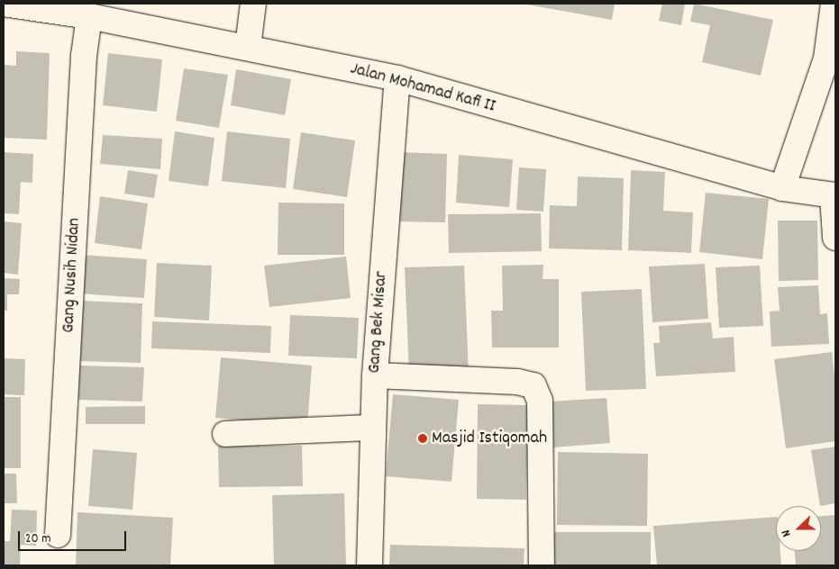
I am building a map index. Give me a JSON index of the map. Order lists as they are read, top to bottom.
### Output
{
  "streets": {
    "street": ["Jalan Mohamad Kafi II", "Gang Nusih Nidan", "Gang Bek Misar"]
  },
  "crossings": [
    ["Jalan Mohamad Kafi II", "Gang Nusih Nidan"],
    ["Jalan Mohamad Kafi II", "Gang Bek Misar"]
  ],
  "places": ["Masjid Istiqomah"],
  "scale_bar": "20 m",
  "north": "left"
}
